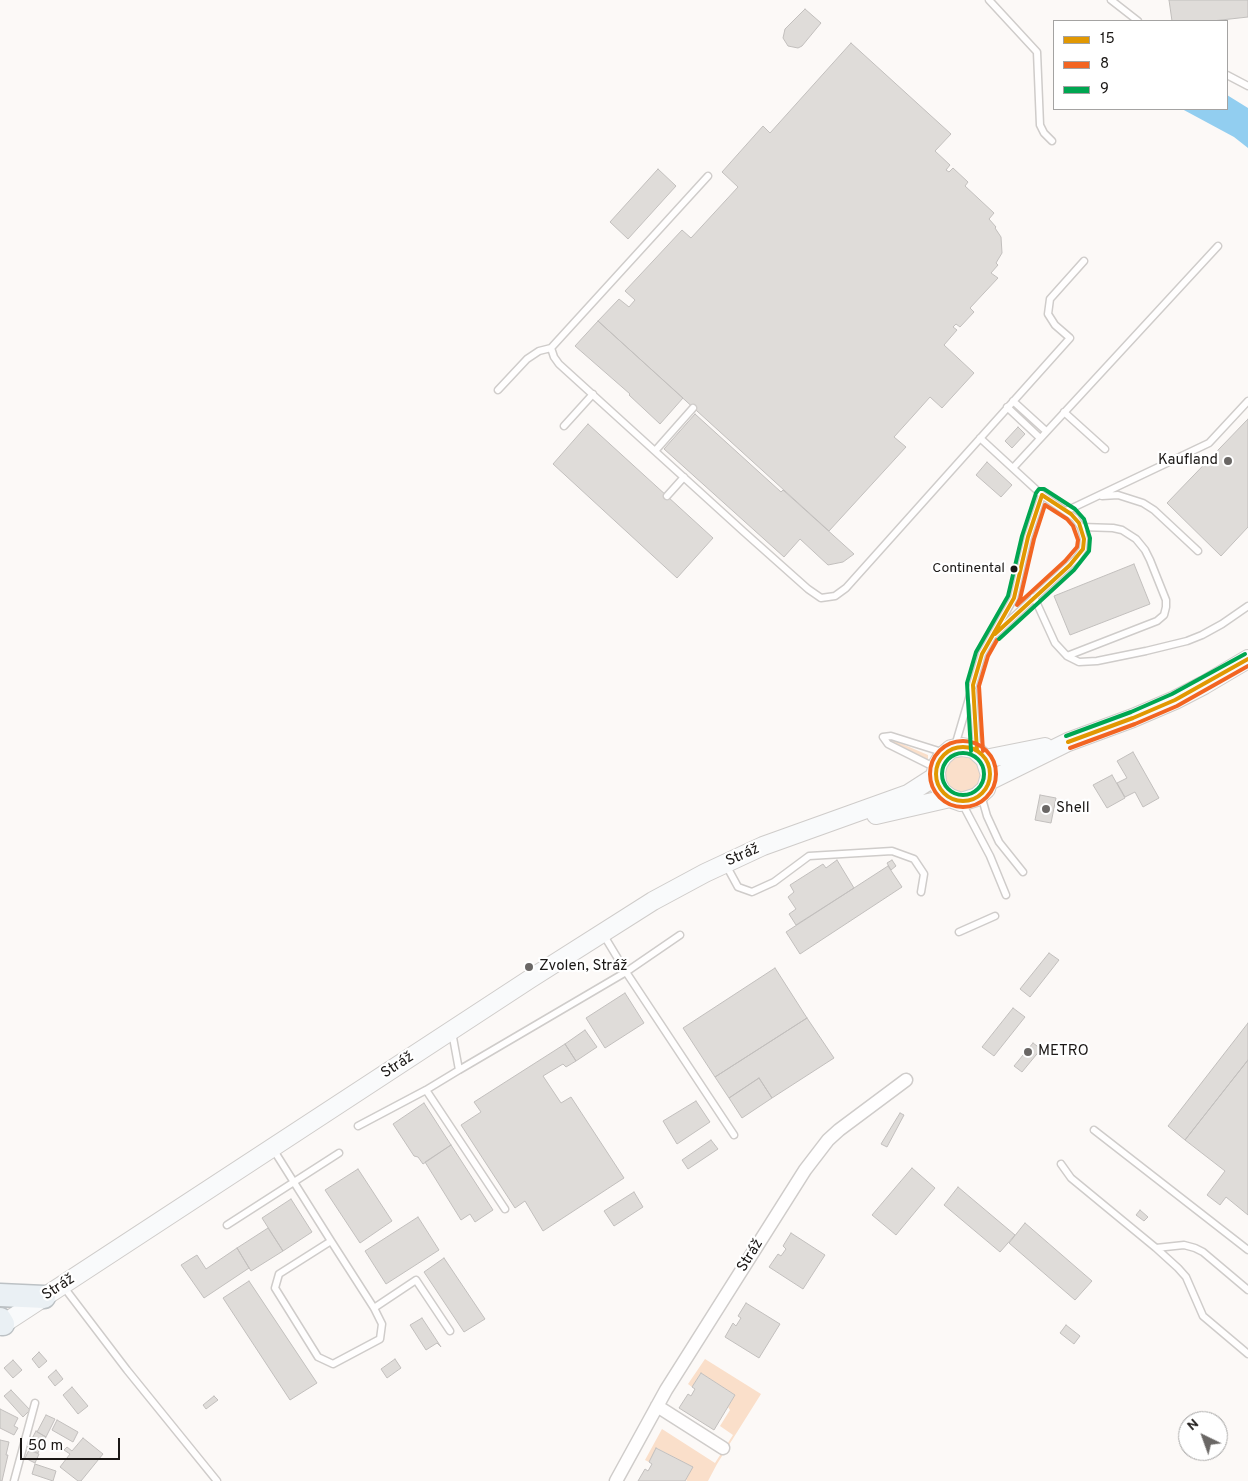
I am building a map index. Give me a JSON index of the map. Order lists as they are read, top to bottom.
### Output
{
  "streets": {
    "street": ["Stráž"]
  },
  "places": [
    "Kaufland",
    "Continental",
    "Shell",
    "Zvolen, Stráž",
    "METRO"
  ],
  "lines": ["transit line 9", "transit line 15", "transit line 8"],
  "legend": ["15", "8", "9"],
  "scale_bar": "50 m",
  "north": "top left"
}
